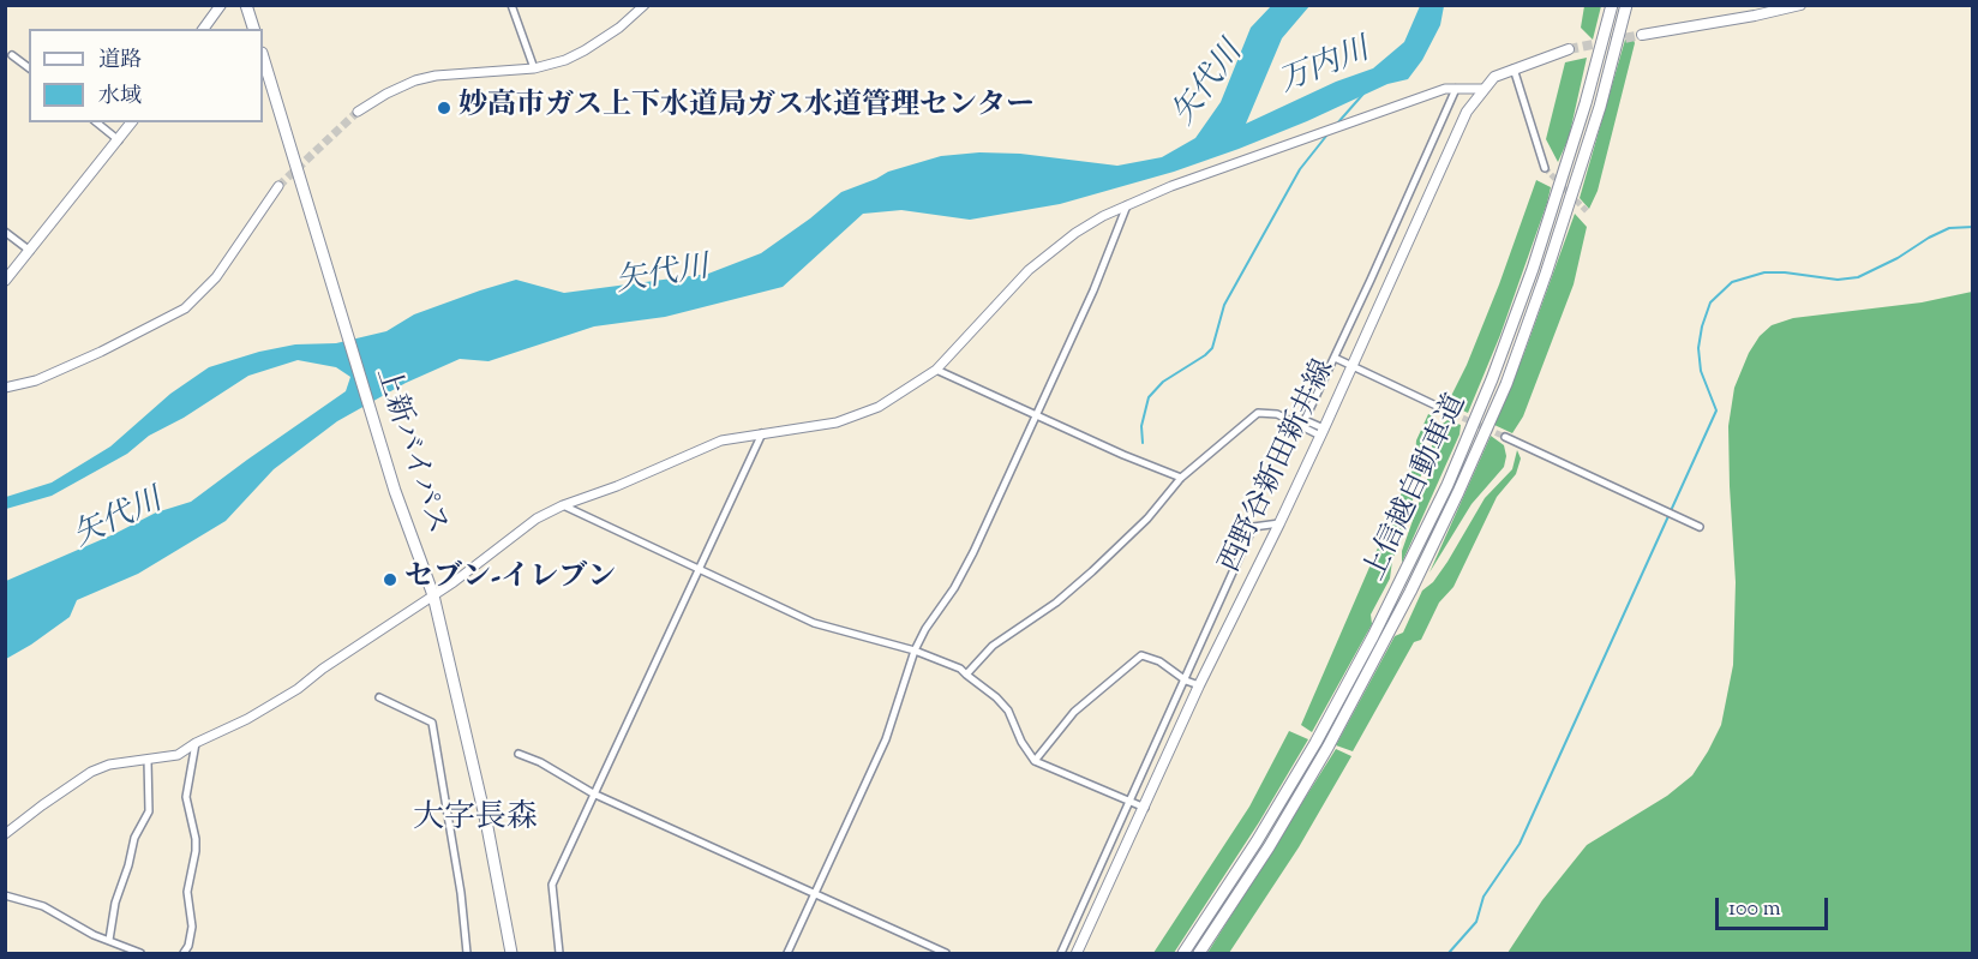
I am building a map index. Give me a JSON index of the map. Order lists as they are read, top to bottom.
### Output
{
  "streets": {
    "highway": ["上新バイパス", "上信越自動車道"],
    "main road": ["西野谷新田新井線"]
  },
  "districts": ["大字長森"],
  "water": ["万内川", "矢代川"],
  "places": ["妙高市ガス上下水道局ガス水道管理センター", "セブン-イレブン"],
  "legend": ["道路", "水域"],
  "scale_bar": "100 m"
}
